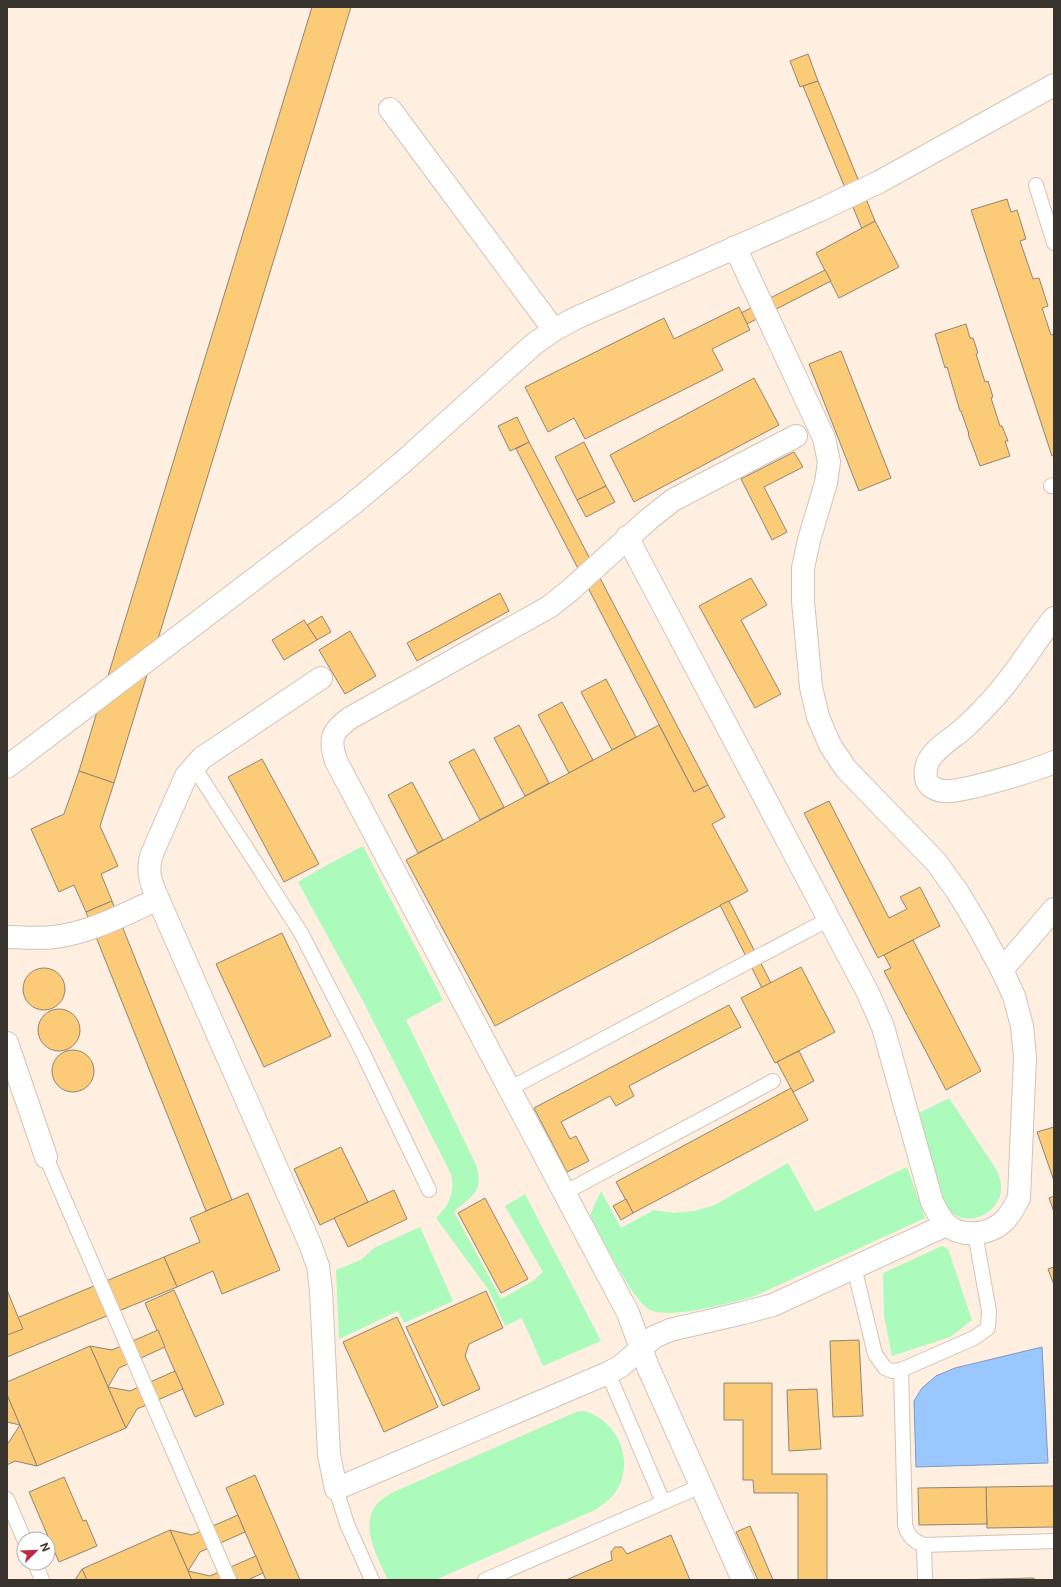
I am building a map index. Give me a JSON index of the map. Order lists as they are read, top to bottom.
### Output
{
  "north": "top right"
}
